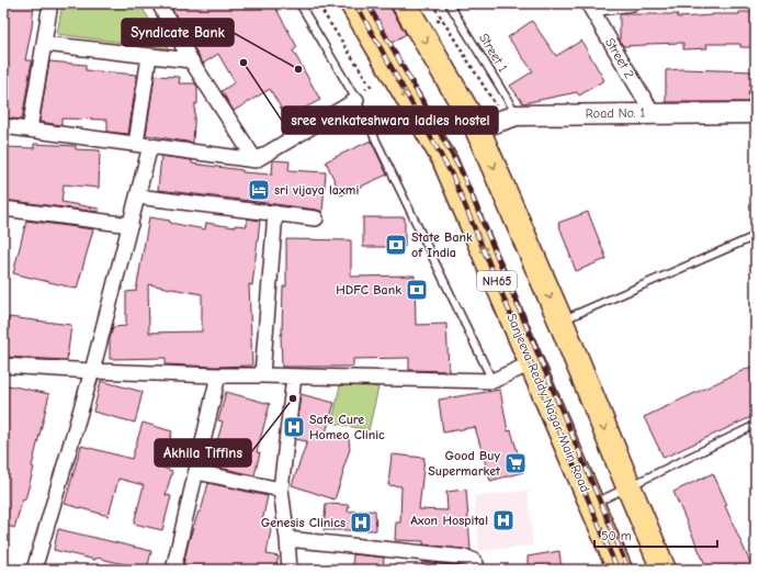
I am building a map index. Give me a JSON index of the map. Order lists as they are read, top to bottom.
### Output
{
  "streets": {
    "highway": ["NH65", "Sanjeeva Reddy Nagar Main Road"],
    "street": ["Street 2", "Road No. 1"],
    "lane": ["Street 1"]
  },
  "crossings": [
    ["Street 1", "Road No. 1"],
    ["Street 2", "Road No. 1"]
  ],
  "places": {
    "other": ["sree venkateshwara ladies hostel", "Syndicate Bank", "Akhila Tiffins"],
    "hotel": ["sri vijaya laxmi"],
    "bank": ["State Bank of India", "HDFC Bank"],
    "hospital": ["Safe Cure Homeo Clinic", "Axon Hospital", "Genesis Clinics"],
    "supermarket": ["Good Buy Supermarket"]
  },
  "scale_bar": "50 m"
}
